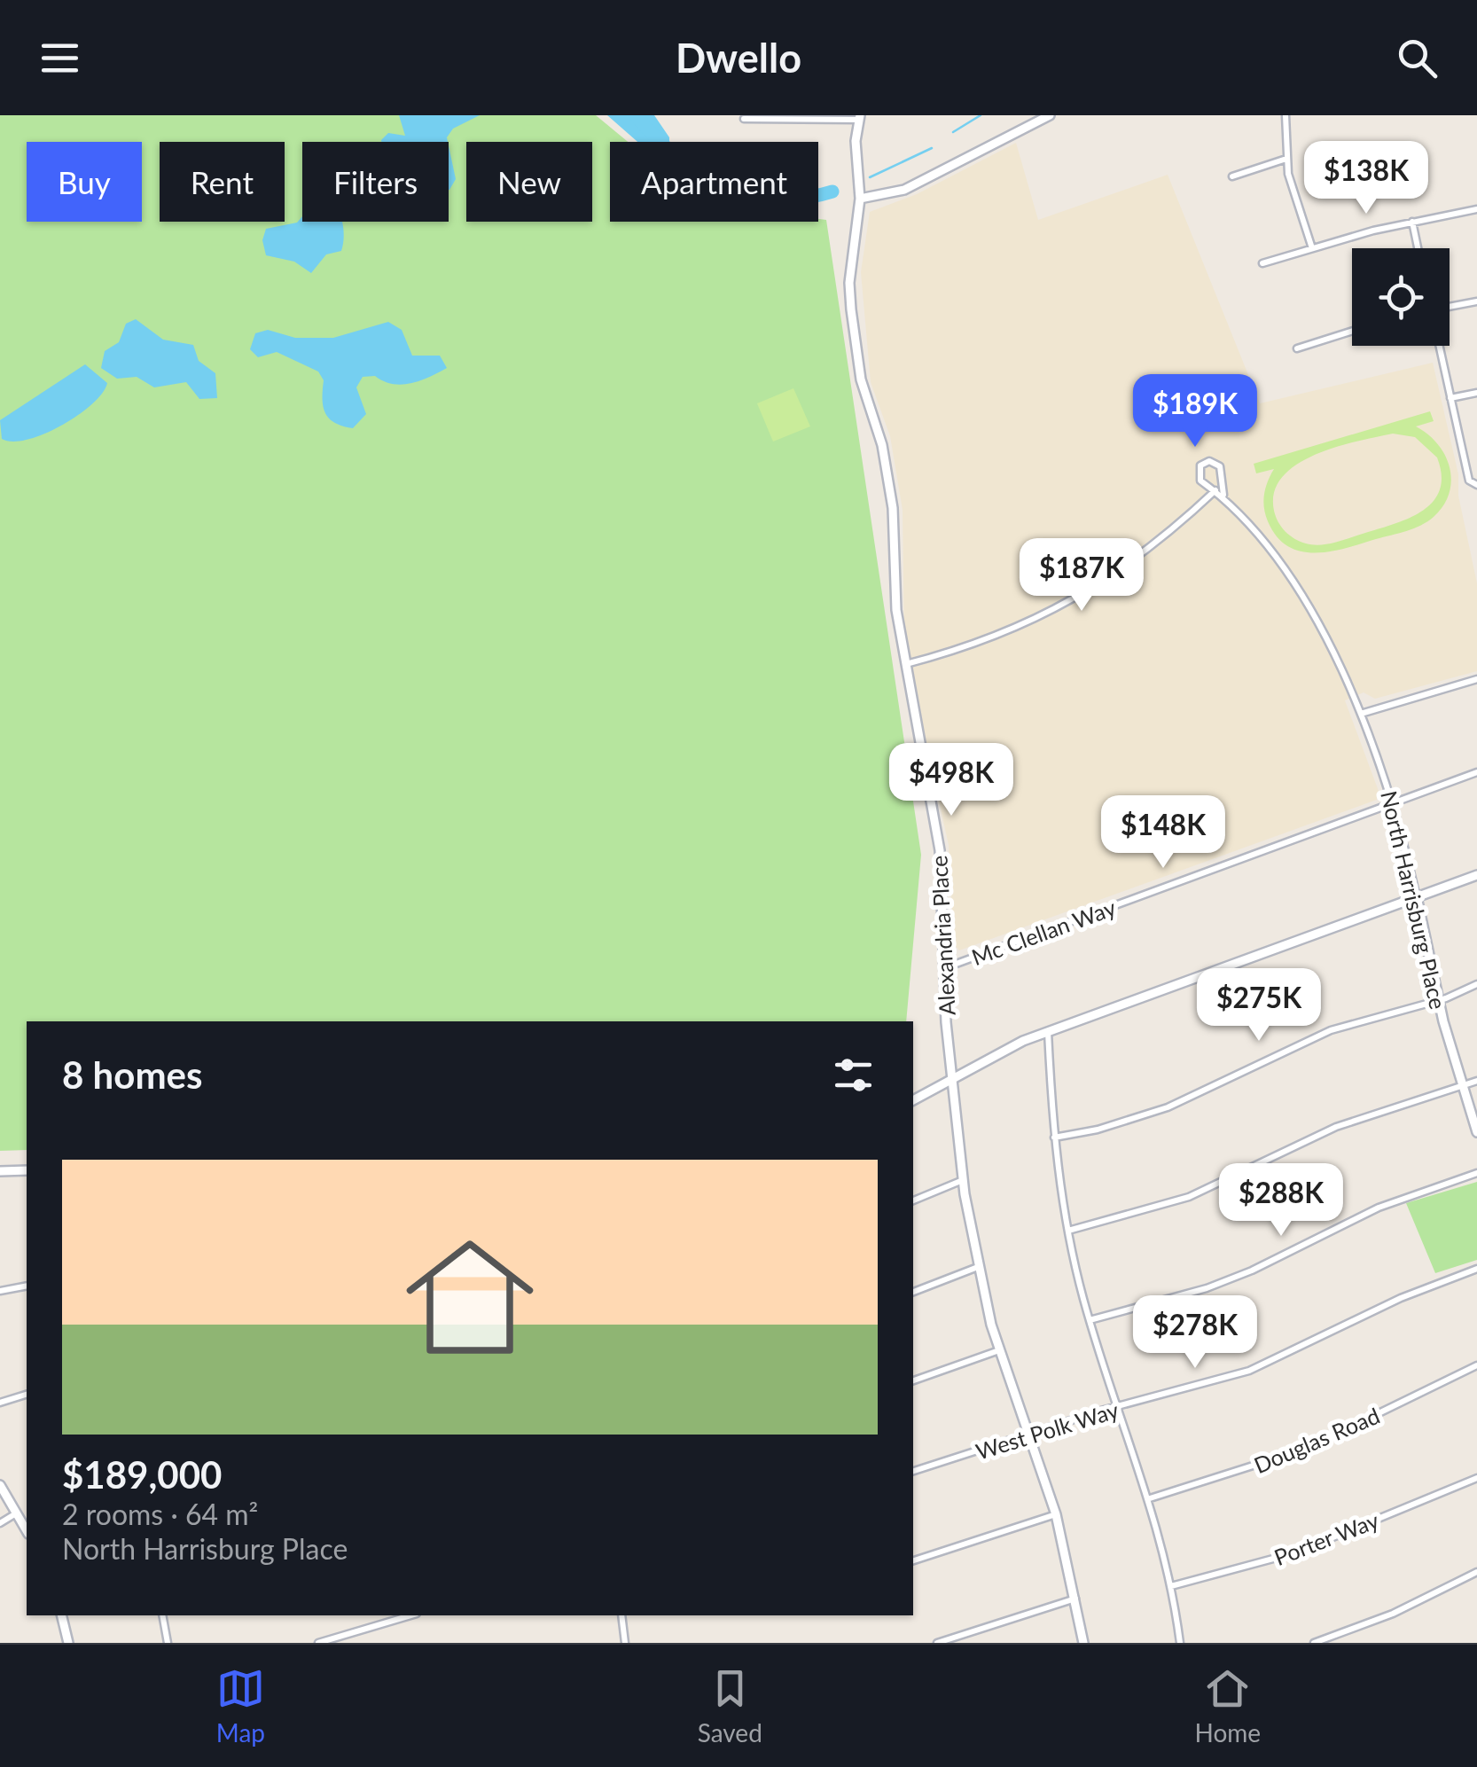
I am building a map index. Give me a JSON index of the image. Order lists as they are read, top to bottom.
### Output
{
  "streets": {
    "street": [
      "North Harrisburg Place",
      "Mc Clellan Way",
      "Alexandria Place",
      "West Polk Way",
      "Douglas Road",
      "Porter Way"
    ]
  },
  "crossings": [
    ["North Harrisburg Place", "Mc Clellan Way"],
    ["Mc Clellan Way", "Alexandria Place"],
    ["Alexandria Place", "West Polk Way"]
  ],
  "page": {
    "header": "Dwello",
    "price": [
      "$138K",
      "$189K",
      "$187K",
      "$498K",
      "$148K",
      "$275K",
      "$288K",
      "$278K"
    ],
    "chip": [
      "Buy",
      "Rent",
      "Filters",
      "New",
      "Apartment"
    ],
    "heading": "8 homes",
    "list": [
      {
        "name": "$189,000",
        "note": "2 rooms · 64 m² · North Harrisburg Place"
      }
    ],
    "tabs": ["Map", "Saved", "Home"]
  }
}
